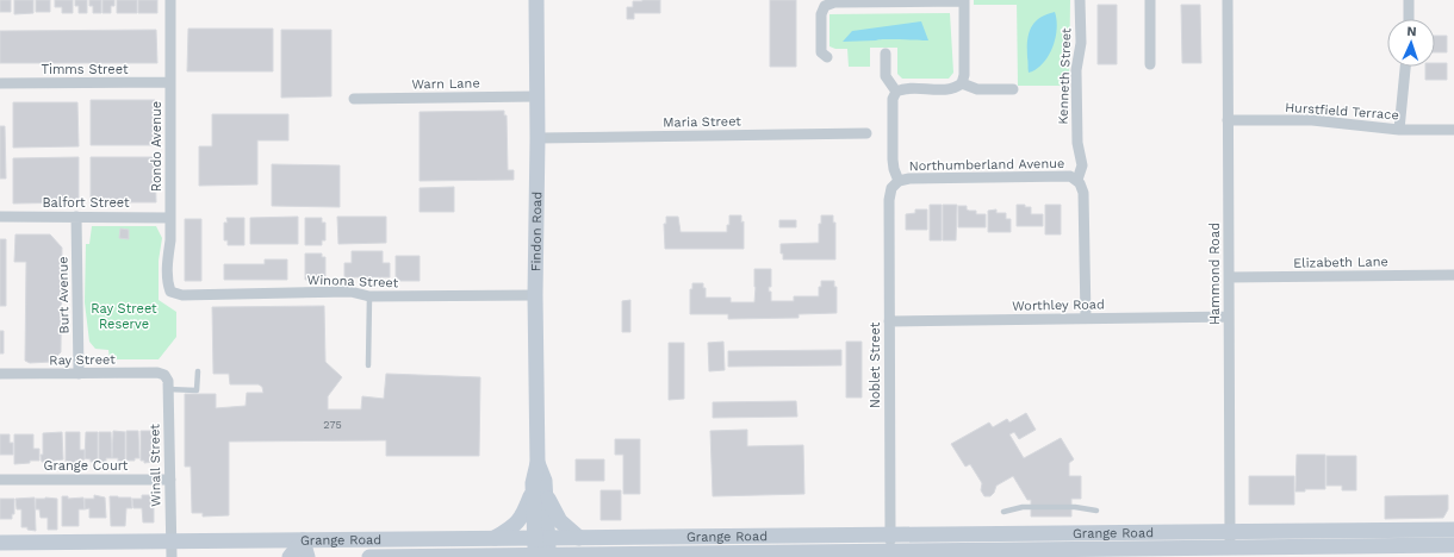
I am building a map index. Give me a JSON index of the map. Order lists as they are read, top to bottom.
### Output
{
  "streets": {
    "main road": ["Findon Road", "Grange Road"],
    "street": [
      "Timms Street",
      "Kenneth Street",
      "Warn Lane",
      "Hurstfield Terrace",
      "Maria Street",
      "Rondo Avenue",
      "Northumberland Avenue",
      "Balfort Street",
      "Elizabeth Lane",
      "Hammond Road",
      "Winona Street",
      "Burt Avenue",
      "Worthley Road",
      "Ray Street",
      "Noblet Street",
      "Grange Court",
      "Winall Street"
    ]
  },
  "crossings": [
    ["Timms Street", "Rondo Avenue"],
    ["Kenneth Street", "Northumberland Avenue"],
    ["Warn Lane", "Findon Road"],
    ["Hurstfield Terrace", "Hammond Road"],
    ["Maria Street", "Findon Road"],
    ["Rondo Avenue", "Balfort Street"],
    ["Rondo Avenue", "Winona Street"],
    ["Northumberland Avenue", "Worthley Road"],
    ["Northumberland Avenue", "Noblet Street"],
    ["Balfort Street", "Burt Avenue"],
    ["Findon Road", "Winona Street"],
    ["Findon Road", "Grange Road"],
    ["Elizabeth Lane", "Hammond Road"],
    ["Hammond Road", "Worthley Road"],
    ["Hammond Road", "Grange Road"],
    ["Burt Avenue", "Ray Street"],
    ["Worthley Road", "Noblet Street"],
    ["Ray Street", "Winall Street"],
    ["Noblet Street", "Grange Road"],
    ["Grange Court", "Winall Street"],
    ["Winall Street", "Grange Road"]
  ],
  "parks": ["Ray Street Reserve"],
  "house_numbers": ["275"],
  "north": "top"
}
